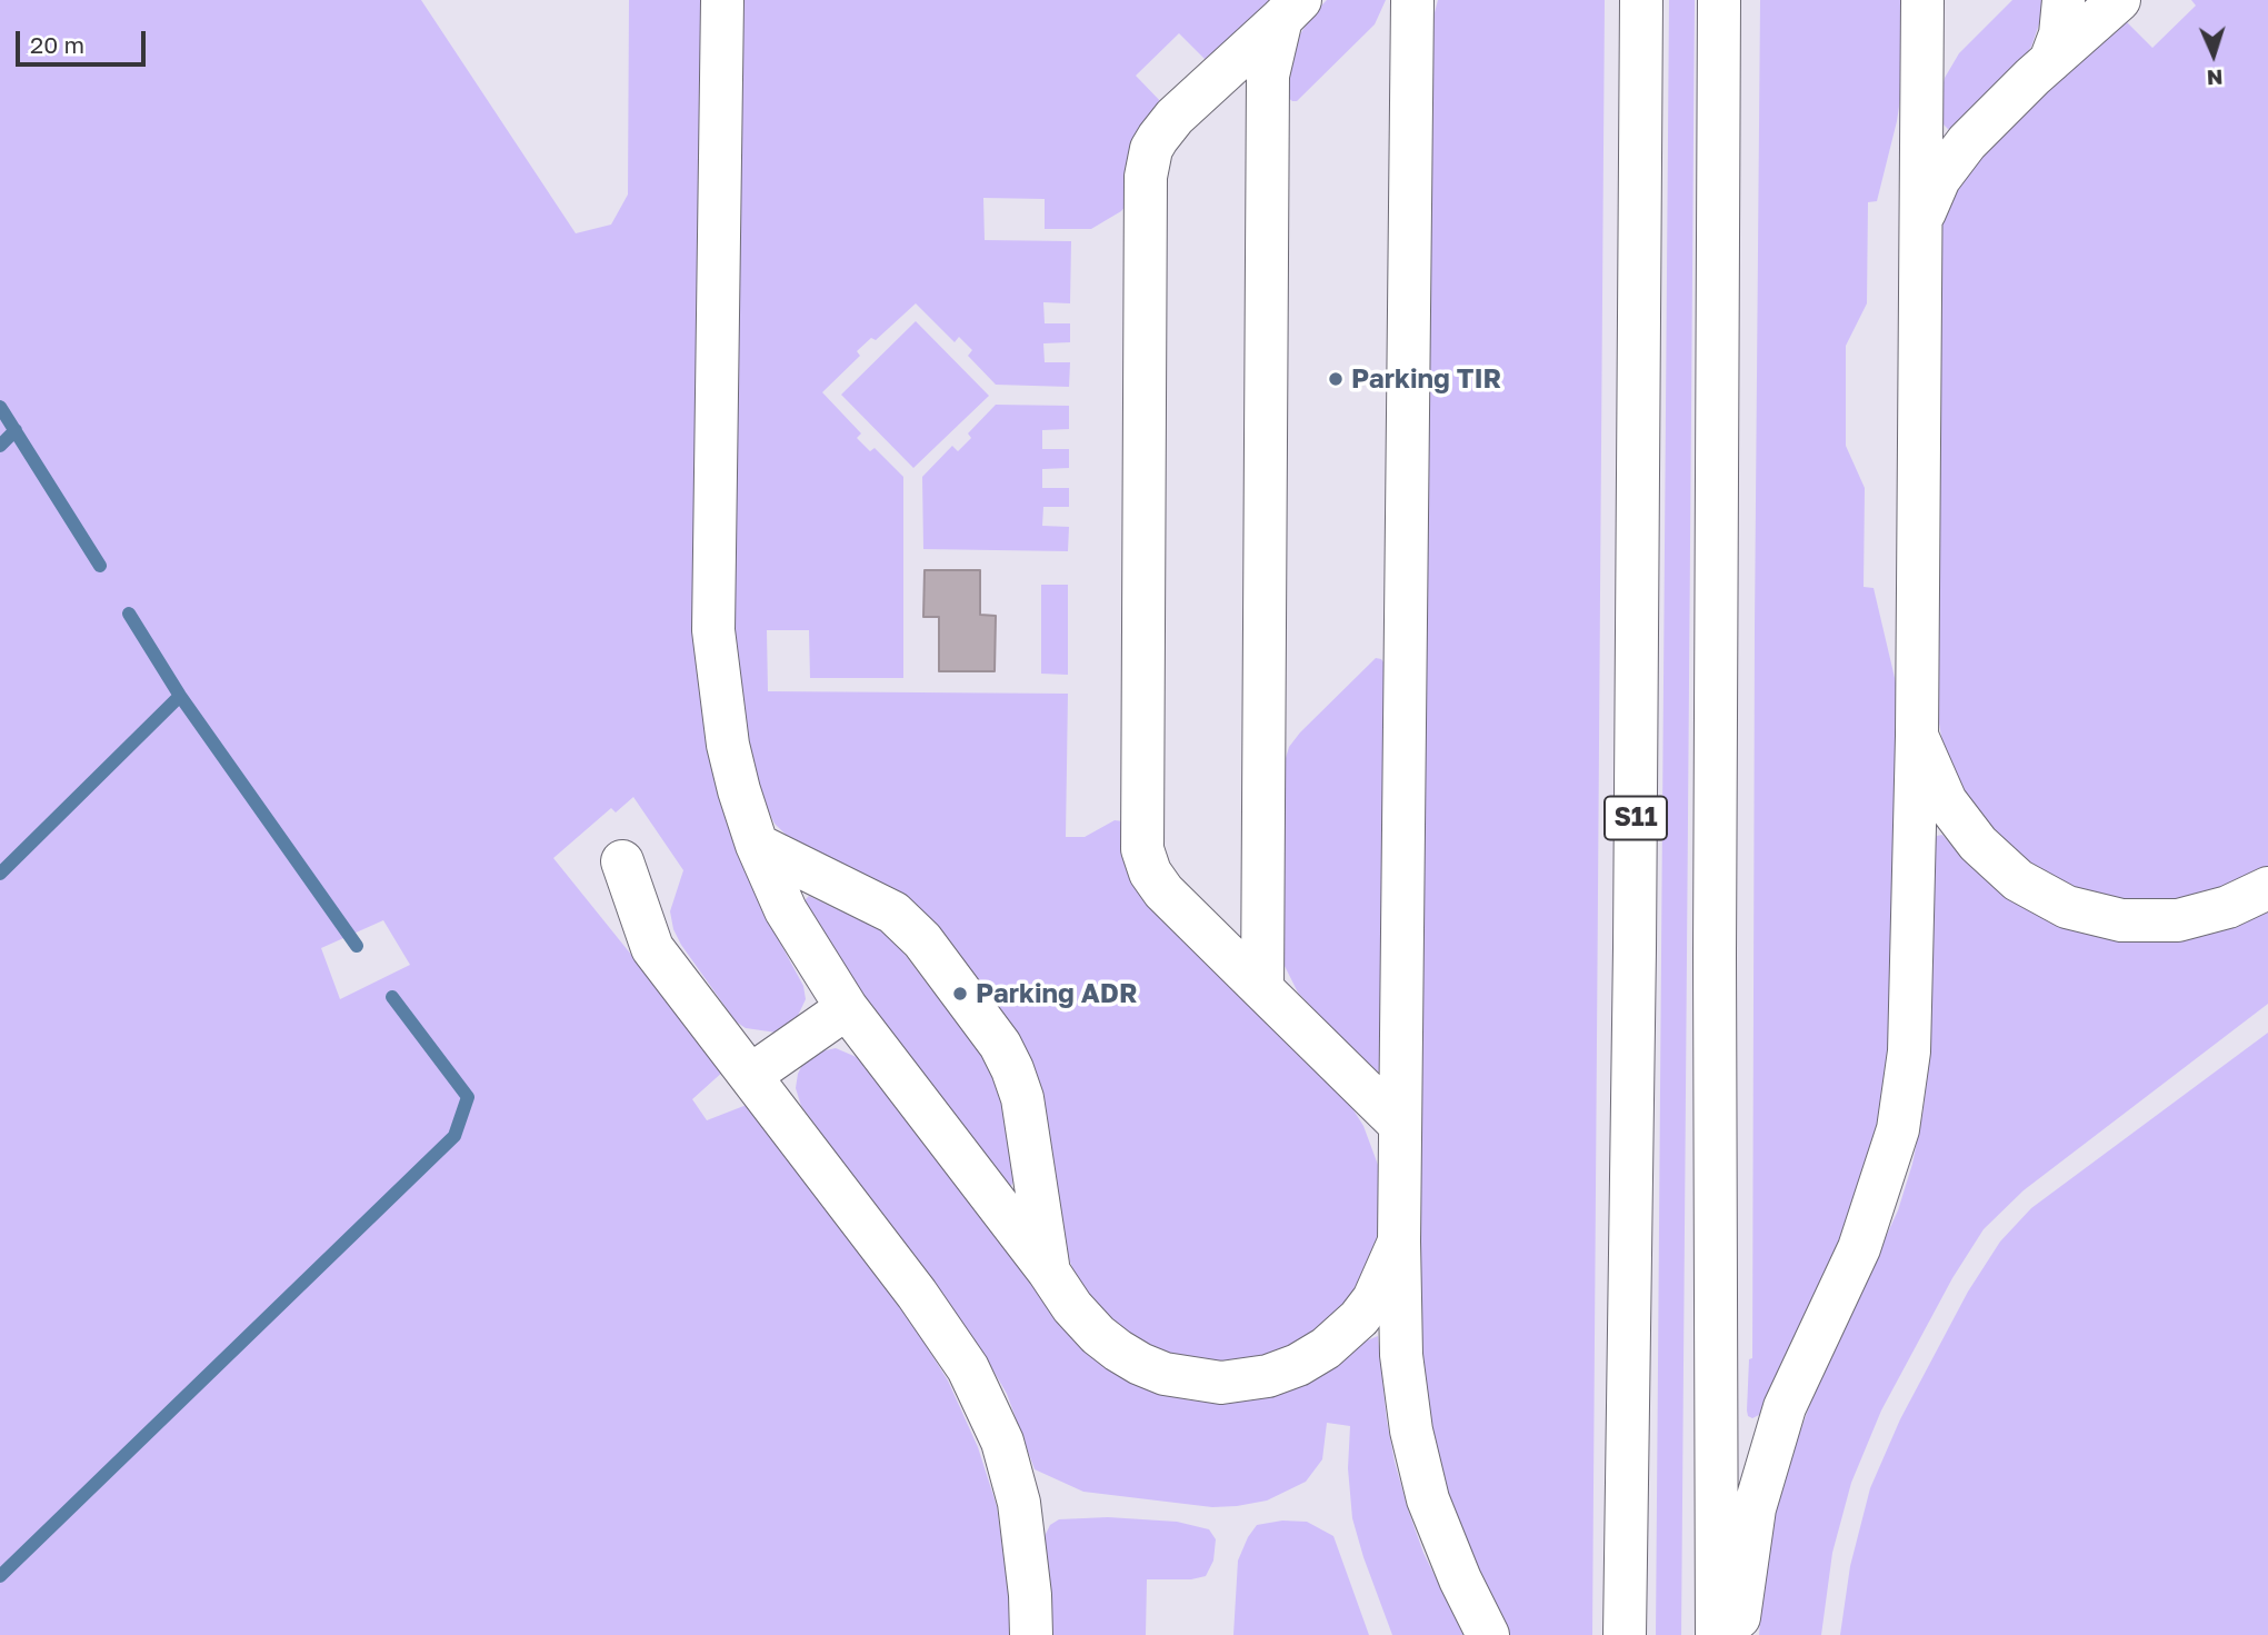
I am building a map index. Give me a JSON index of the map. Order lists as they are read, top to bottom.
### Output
{
  "streets": {
    "main road": ["S11"]
  },
  "places": ["Parking TIR", "Parking ADR"],
  "scale_bar": "20 m",
  "north": "bottom"
}
